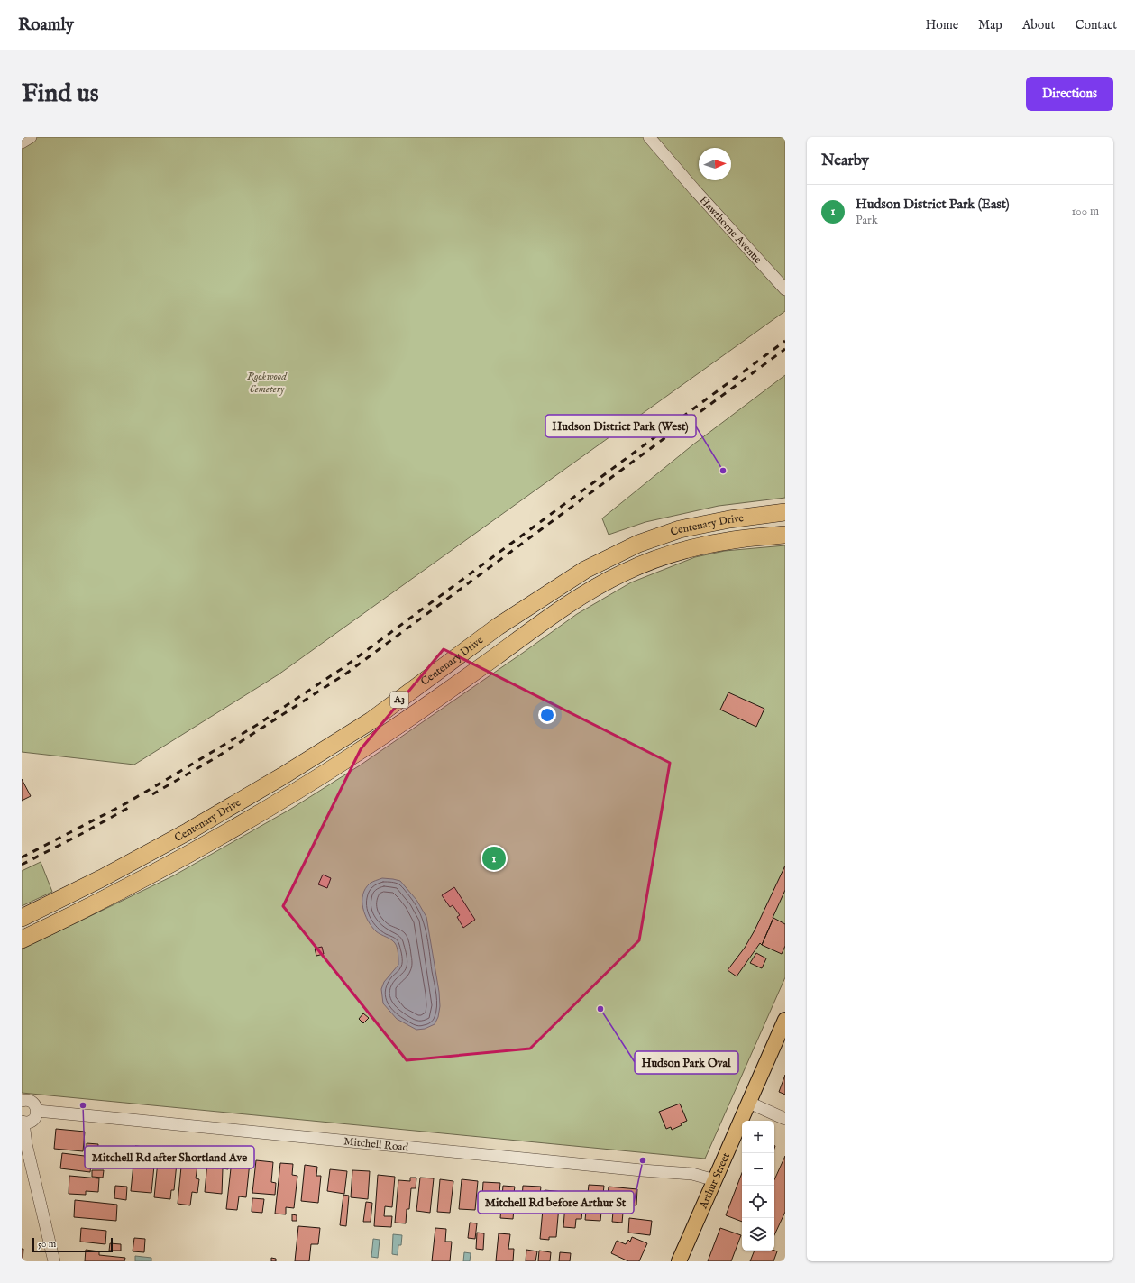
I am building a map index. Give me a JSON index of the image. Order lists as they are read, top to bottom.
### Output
{
  "streets": {
    "highway": ["Centenary Drive", "A3"],
    "main road": ["Arthur Street"],
    "street": ["Hawthorne Avenue", "Mitchell Road"]
  },
  "crossings": [
    ["Mitchell Road", "Arthur Street"]
  ],
  "parks": ["Rookwood Cemetery"],
  "places": [
    "Hudson District Park (West)",
    "Hudson Park Oval",
    "Mitchell Rd after Shortland Ave",
    "Mitchell Rd before Arthur St"
  ],
  "scale_bar": "50 m",
  "north": "right",
  "page": {
    "header": "Roamly",
    "nav": [
      "Home",
      "Map",
      "About",
      "Contact"
    ],
    "buttons": "Directions",
    "title": "Find us",
    "heading": "Nearby",
    "list": [
      {
        "mark": "1",
        "name": "Hudson District Park (East)",
        "note": "Park",
        "value": "100 m"
      }
    ],
    "pins": "1",
    "map_buttons": ["+", "−"],
    "scale": "50 m"
  }
}
